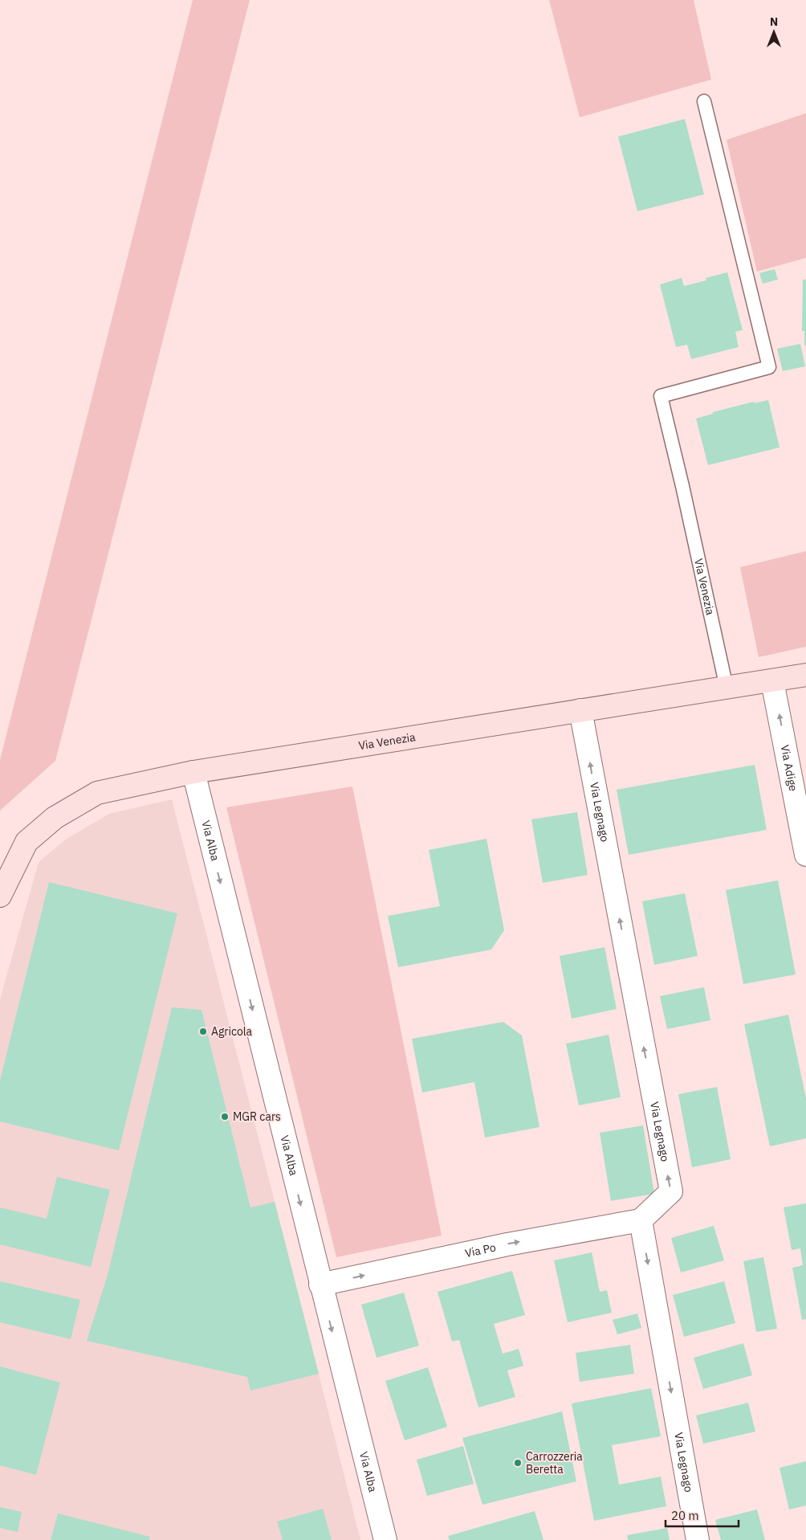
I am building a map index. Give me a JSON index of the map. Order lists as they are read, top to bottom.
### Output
{
  "streets": {
    "street": [
      "Via Venezia",
      "Via Adige",
      "Via Legnago",
      "Via Alba",
      "Via Po"
    ]
  },
  "crossings": [
    ["Via Venezia", "Via Adige"],
    ["Via Venezia", "Via Legnago"],
    ["Via Venezia", "Via Alba"],
    ["Via Legnago", "Via Po"],
    ["Via Alba", "Via Po"]
  ],
  "one_way": ["Via Adige", "Via Alba", "Via Po"],
  "places": ["Agricola", "MGR cars", "Carrozzeria Beretta"],
  "scale_bar": "20 m",
  "north": "top"
}
